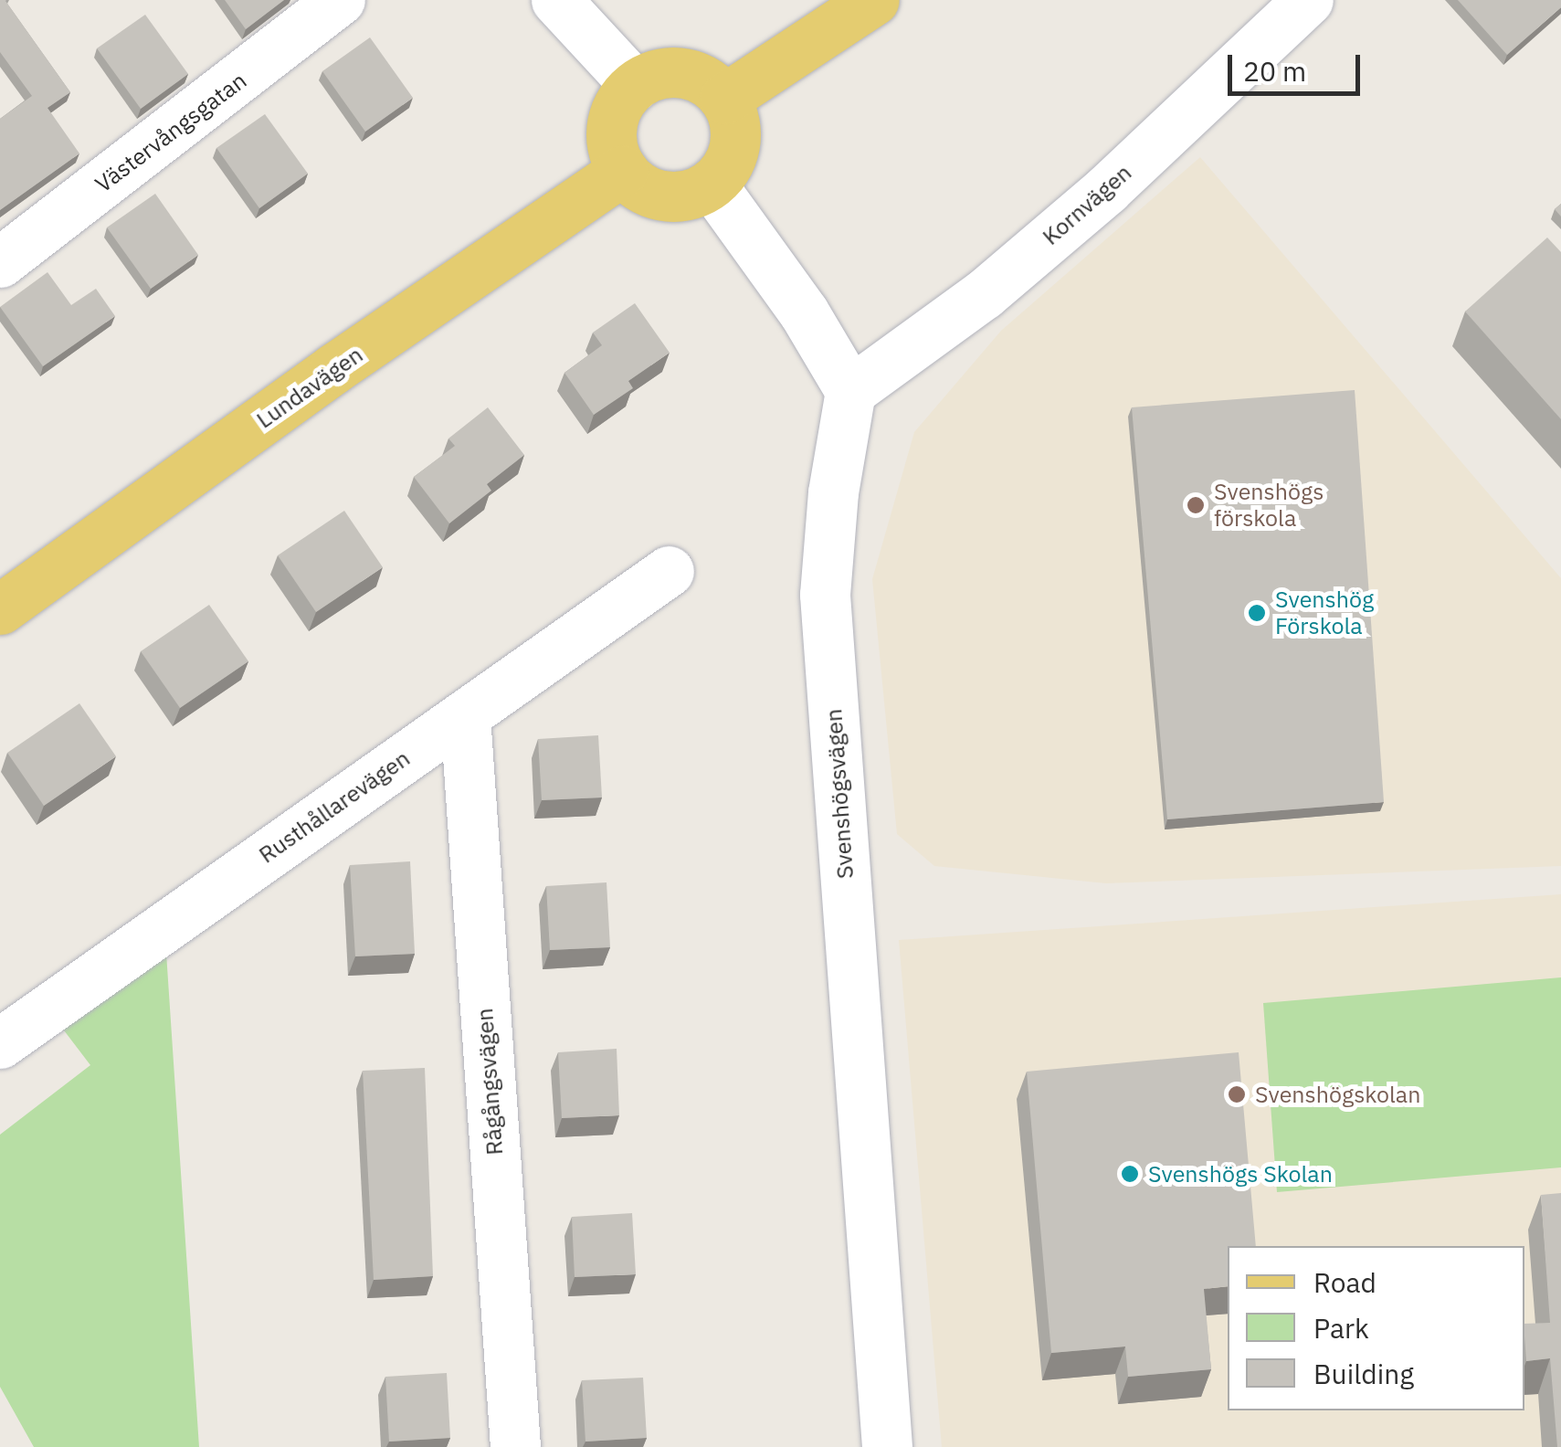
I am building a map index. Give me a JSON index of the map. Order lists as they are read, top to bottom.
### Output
{
  "streets": {
    "main road": ["Lundavägen"],
    "street": [
      "Västervångsgatan",
      "Kornvägen",
      "Svenshögsvägen",
      "Rusthållarevägen",
      "Rågångsvägen"
    ]
  },
  "crossings": [
    ["Kornvägen", "Svenshögsvägen"],
    ["Rusthållarevägen", "Rågångsvägen"]
  ],
  "places": [
    "Svenshögs förskola",
    "Svenshög Förskola",
    "Svenshögskolan",
    "Svenshögs Skolan"
  ],
  "legend": ["Road", "Park", "Building"],
  "scale_bar": "20 m"
}
